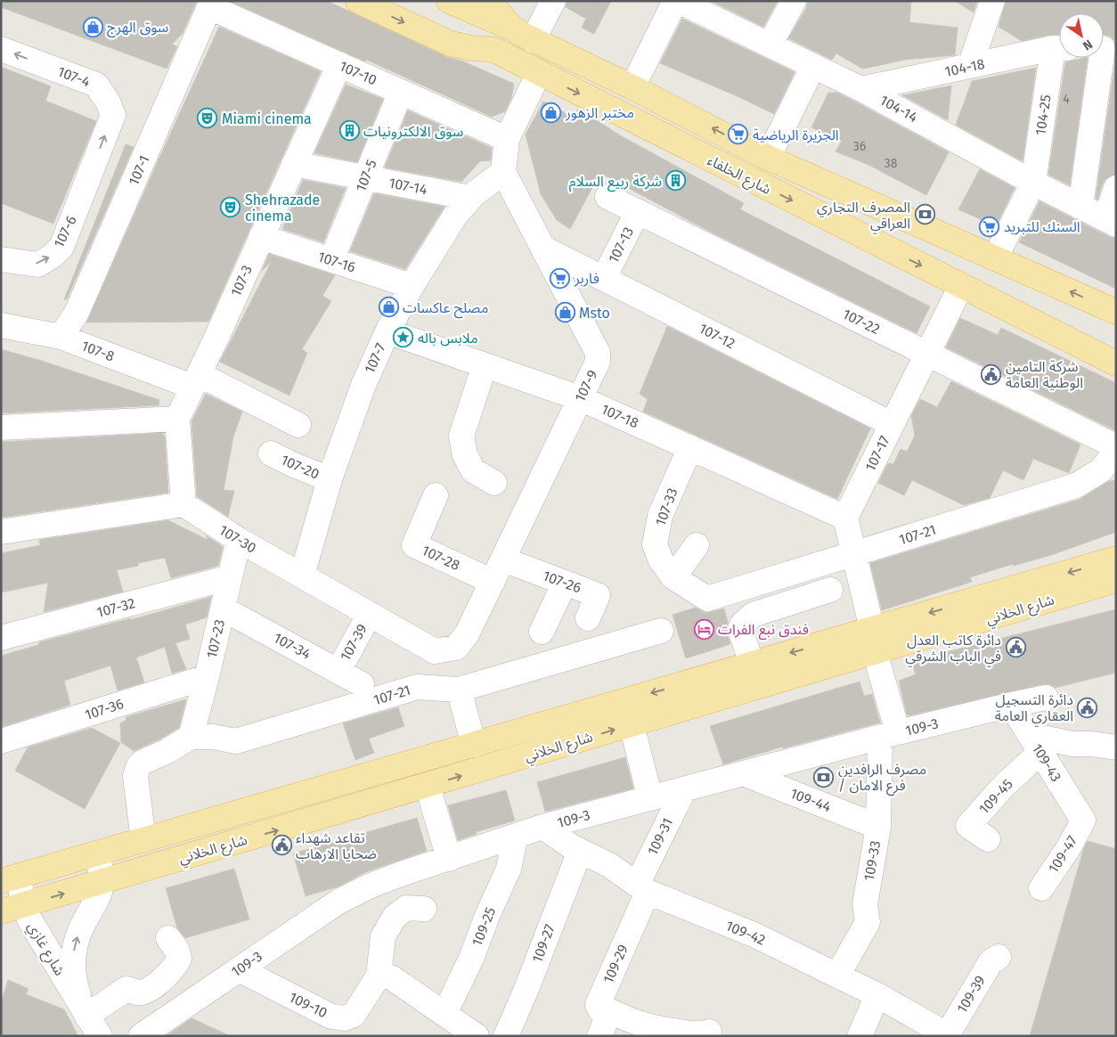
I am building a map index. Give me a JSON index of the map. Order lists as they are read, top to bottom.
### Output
{
  "streets": {
    "main road": ["شارع الخلفاء", "شارع الخلاني"],
    "street": [
      "104-18",
      "107-10",
      "107-4",
      "104-14",
      "104-25",
      "107-1",
      "107-5",
      "107-14",
      "107-6",
      "107-13",
      "107-16",
      "107-3",
      "107-22",
      "107-12",
      "107-8",
      "107-7",
      "107-9",
      "107-18",
      "107-17",
      "107-20",
      "107-33",
      "107-21",
      "107-30",
      "107-28",
      "107-26",
      "107-32",
      "107-23",
      "107-39",
      "107-34",
      "107-36",
      "109-3",
      "109-43",
      "109-45",
      "109-44",
      "109-31",
      "109-47",
      "109-33",
      "109-25",
      "109-42",
      "109-27",
      "شارع غازي",
      "109-29",
      "109-39",
      "109-10"
    ]
  },
  "crossings": [
    ["104-18", "104-14"],
    ["107-10", "107-1"],
    ["107-10", "107-5"],
    ["107-10", "107-3"],
    ["107-4", "107-6"],
    ["104-14", "104-25"],
    ["104-25", "شارع الخلفاء"],
    ["107-1", "107-8"],
    ["شارع الخلفاء", "107-17"],
    ["107-5", "107-14"],
    ["107-5", "107-16"],
    ["107-14", "107-3"],
    ["107-14", "107-7"],
    ["107-13", "107-22"],
    ["107-13", "107-12"],
    ["107-16", "107-3"],
    ["107-16", "107-7"],
    ["107-3", "107-8"],
    ["107-3", "107-30"],
    ["107-22", "107-17"],
    ["107-12", "107-9"],
    ["107-12", "107-17"],
    ["107-7", "107-9"],
    ["107-7", "107-18"],
    ["107-7", "107-20"],
    ["107-7", "107-30"],
    ["107-9", "107-18"],
    ["107-9", "107-30"],
    ["107-9", "107-28"],
    ["107-9", "107-26"],
    ["107-18", "107-17"],
    ["107-18", "107-33"],
    ["107-33", "107-21"],
    ["107-21", "107-23"],
    ["107-30", "107-23"],
    ["107-30", "107-39"],
    ["107-32", "107-23"],
    ["شارع الخلاني", "109-33"],
    ["شارع الخلاني", "شارع غازي"],
    ["107-23", "107-34"],
    ["107-23", "107-36"],
    ["107-39", "107-34"],
    ["109-3", "109-43"],
    ["109-3", "109-44"],
    ["109-3", "109-31"],
    ["109-3", "109-33"],
    ["109-3", "109-25"],
    ["109-3", "109-42"],
    ["109-3", "109-10"],
    ["109-43", "109-45"],
    ["109-43", "109-47"],
    ["109-44", "109-33"],
    ["109-31", "109-42"],
    ["109-31", "109-29"],
    ["109-33", "109-42"],
    ["109-42", "109-27"],
    ["109-42", "109-29"],
    ["109-42", "109-39"]
  ],
  "one_way": ["107-6", "شارع غازي"],
  "places": {
    "shop": [
      "سوق الهرج",
      "مختبر الزهور",
      "مصلح عاكسات",
      "Msto"
    ],
    "theatre": ["Miami cinema", "Shehrazade cinema"],
    "building": ["سوق الالكترونيات", "شركة ربيع السلام"],
    "supermarket": ["الجزيرة الرياضية", "السنك للتبريد", "فاربر"],
    "bank": ["المصرف التجاري العراقي", "مصرف الرافدين / فرع الامان"],
    "place": ["ملابس باله"],
    "public building": [
      "شركة التامين الوطنية العامة",
      "دائرة كاتب العدل في الباب الشرقي",
      "دائرة التسجيل العقاري العامة",
      "تقاعد شهداء ضحايا الارهاب"
    ],
    "hotel": ["فندق نبع الفرات"]
  },
  "house_numbers": ["4", "36", "38"],
  "north": "bottom right"
}
